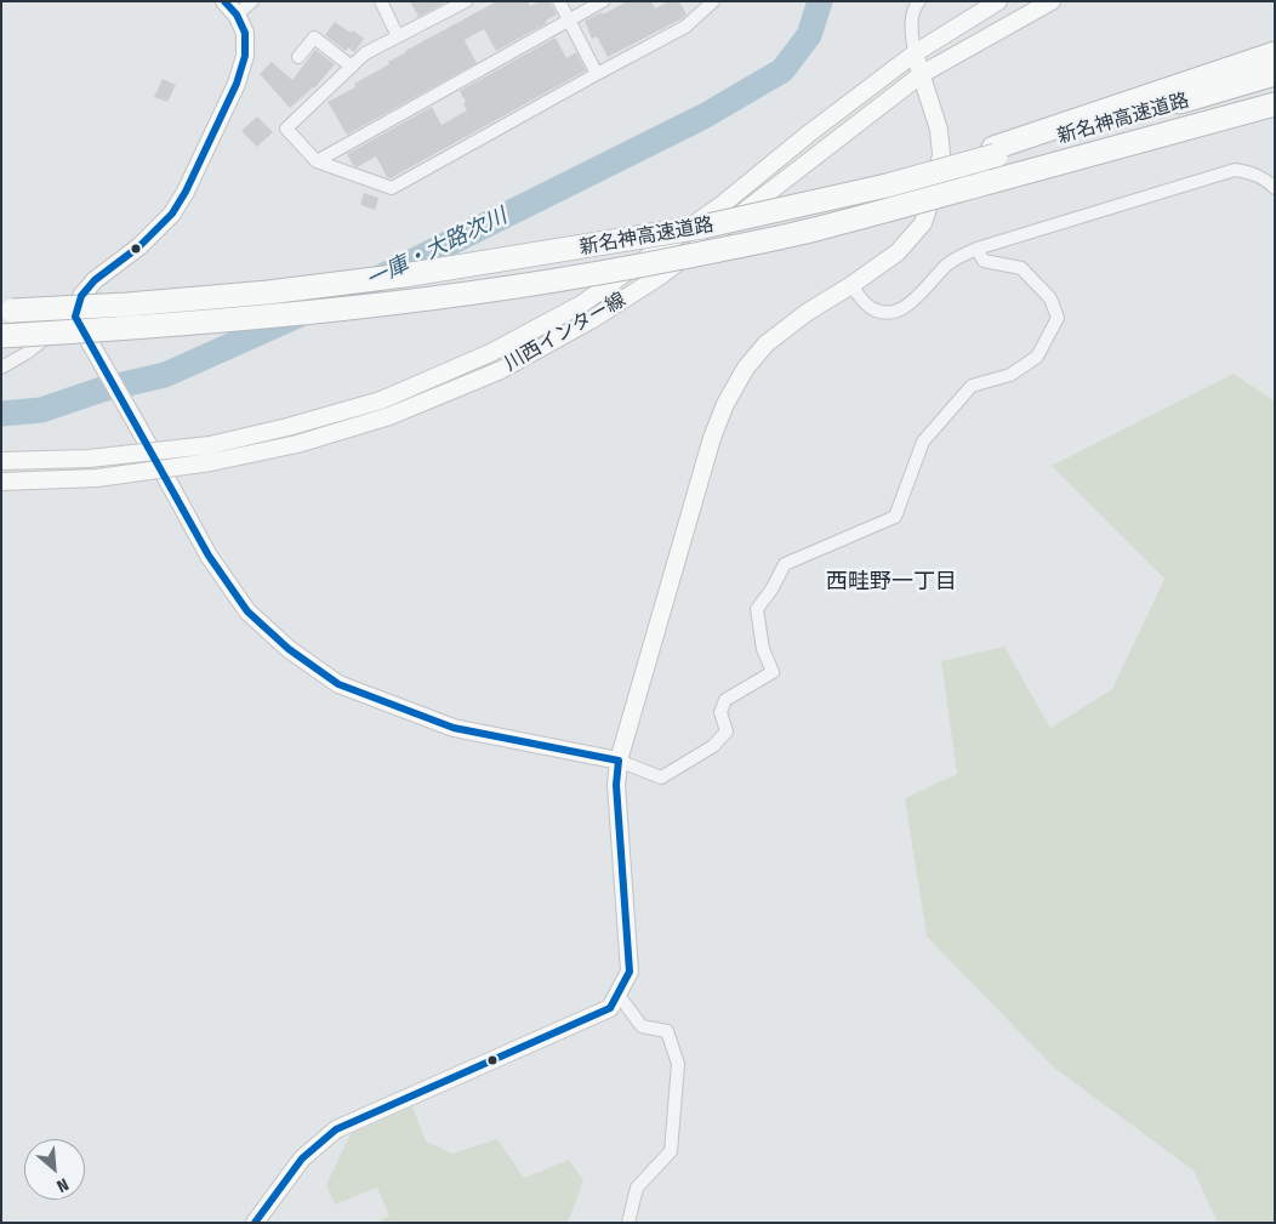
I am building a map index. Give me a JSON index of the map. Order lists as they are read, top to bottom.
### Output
{
  "streets": {
    "highway": ["新名神高速道路"],
    "street": ["川西インター線"]
  },
  "districts": ["西畦野一丁目"],
  "water": ["一庫・大路次川"],
  "north": "bottom right"
}
